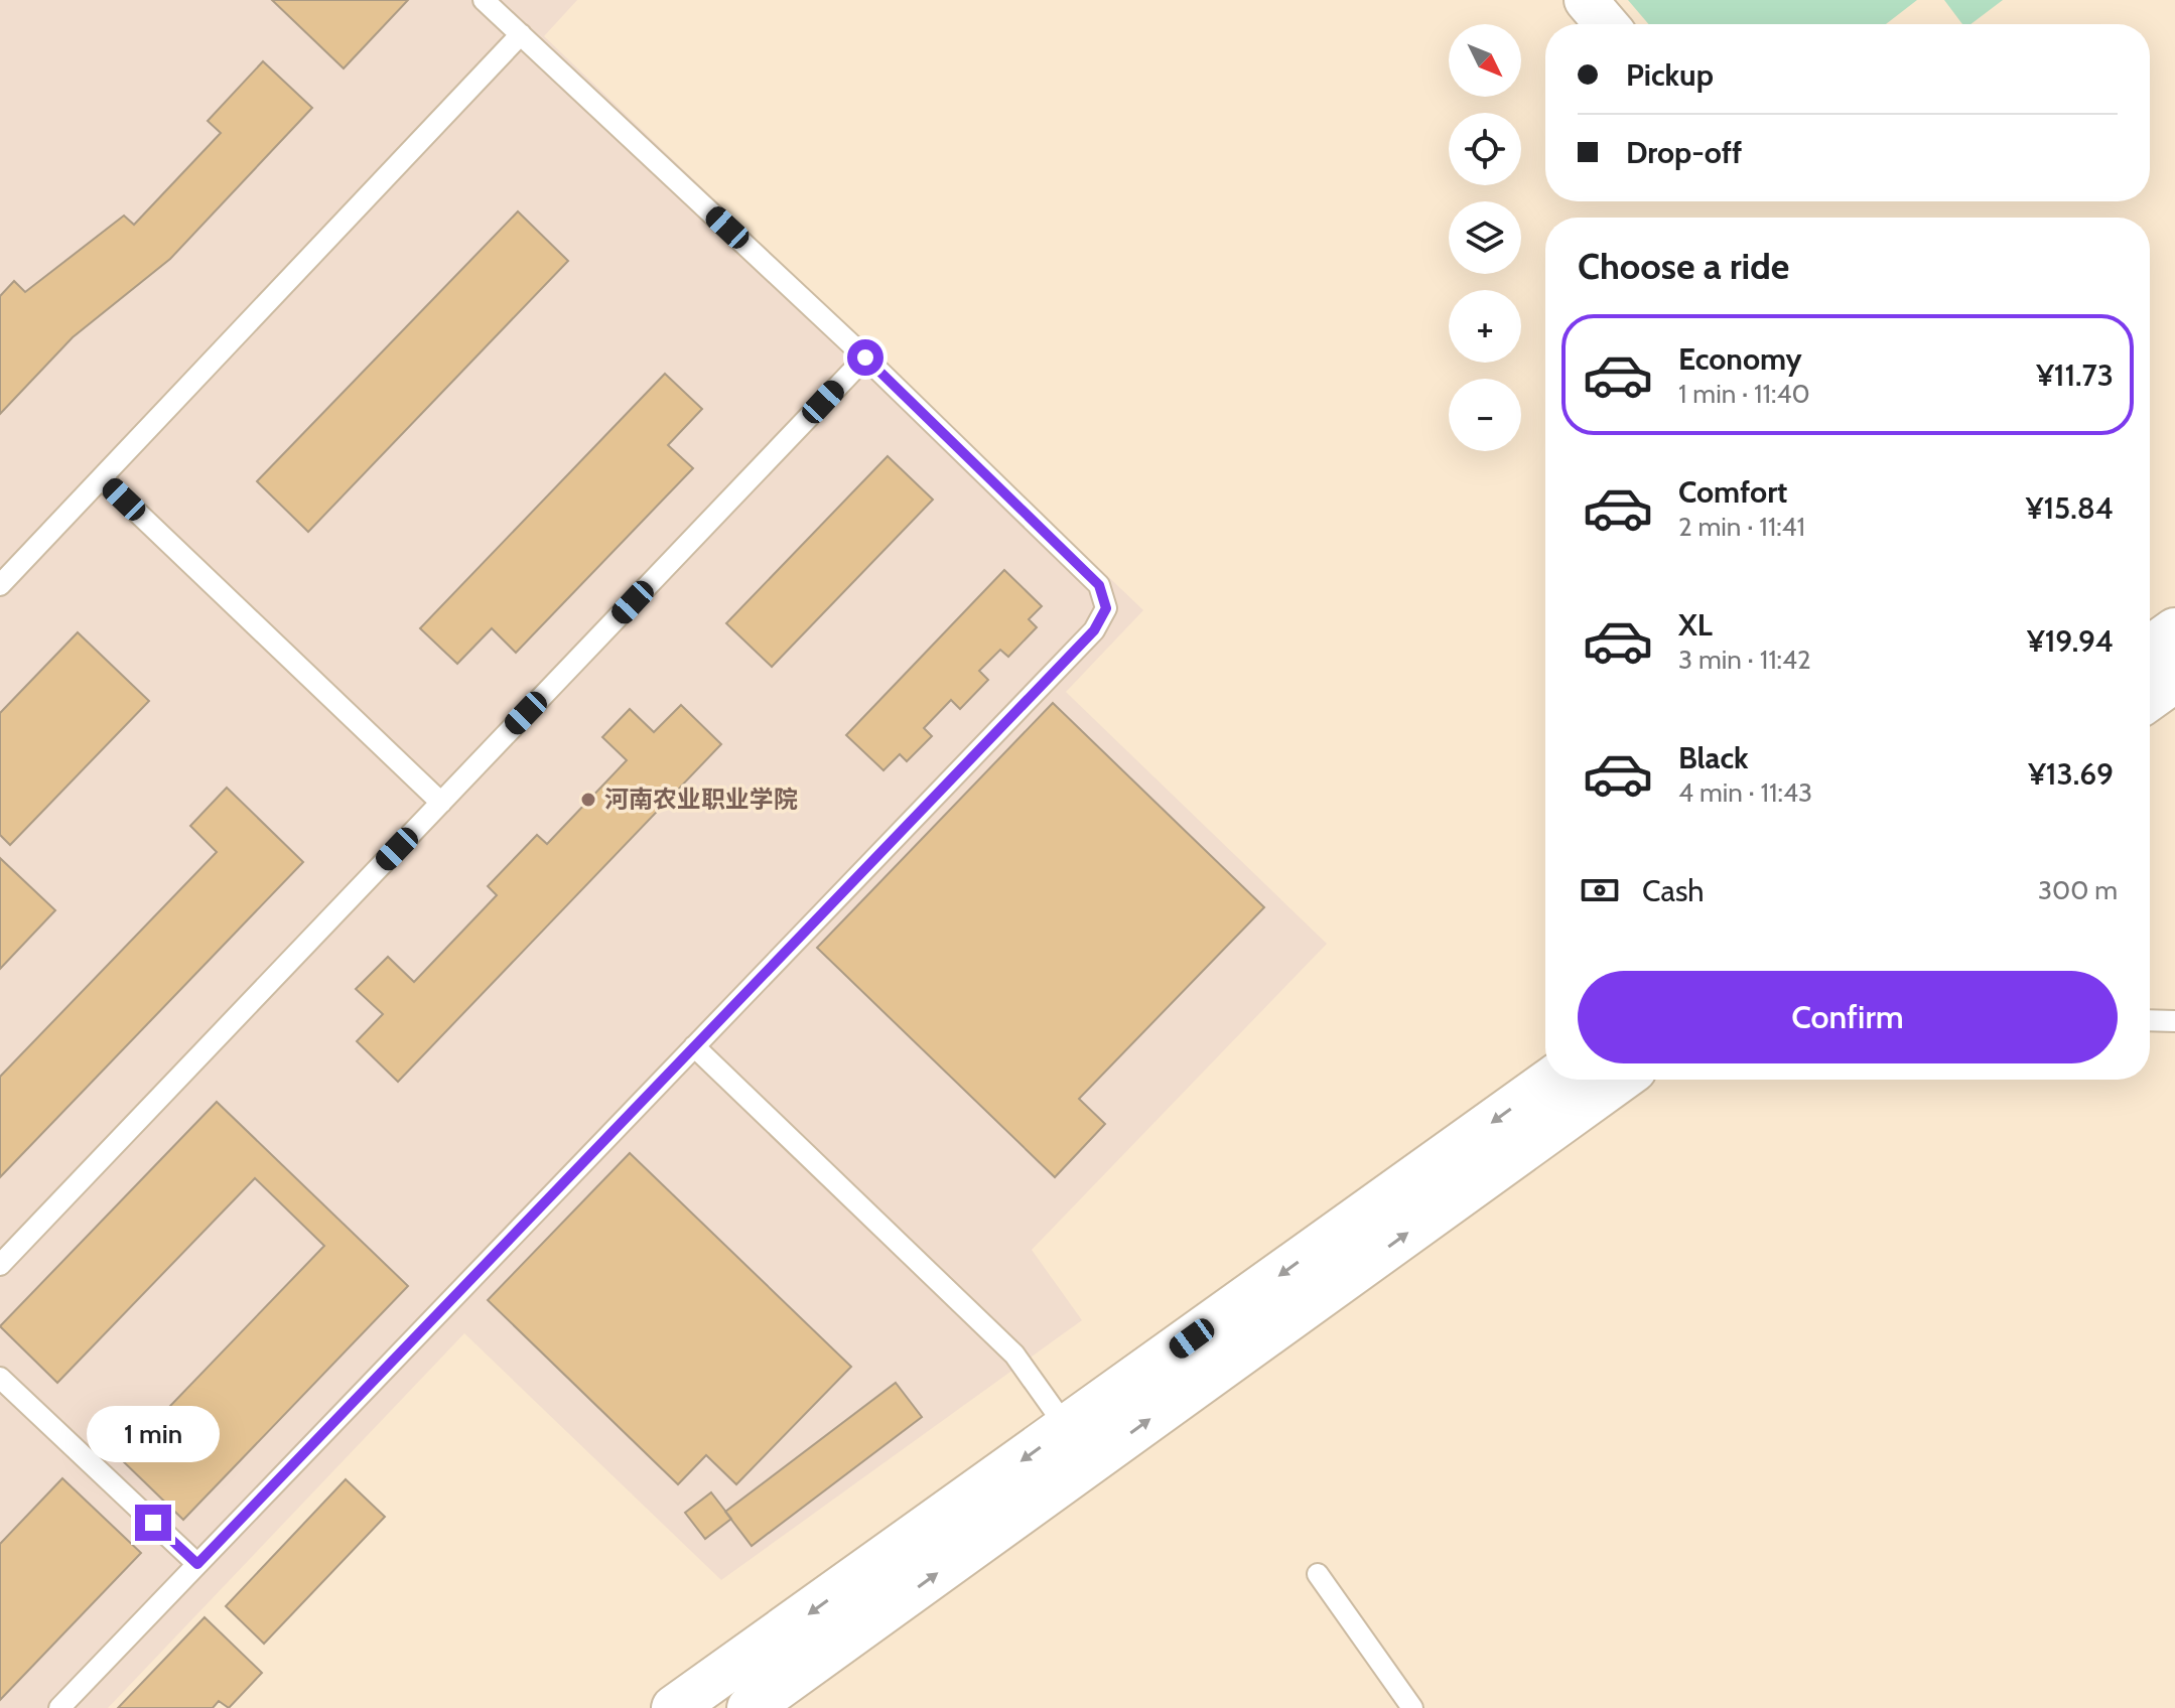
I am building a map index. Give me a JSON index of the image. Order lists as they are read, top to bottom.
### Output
{
  "places": ["河南农业职业学院"],
  "north": "bottom right",
  "page": {
    "map_buttons": ["+", "−"],
    "banner": ["Pickup", "Drop-off"],
    "heading": "Choose a ride",
    "list": [
      {
        "name": "Economy",
        "note": "1 min · 11:40",
        "value": "¥11.73"
      },
      {
        "name": "Comfort",
        "note": "2 min · 11:41",
        "value": "¥15.84"
      },
      {
        "name": "XL",
        "note": "3 min · 11:42",
        "value": "¥19.94"
      },
      {
        "name": "Black",
        "note": "4 min · 11:43",
        "value": "¥13.69"
      }
    ],
    "pay": ["Cash", "300 m"],
    "buttons": "Confirm",
    "bubble": "1 min"
  }
}
